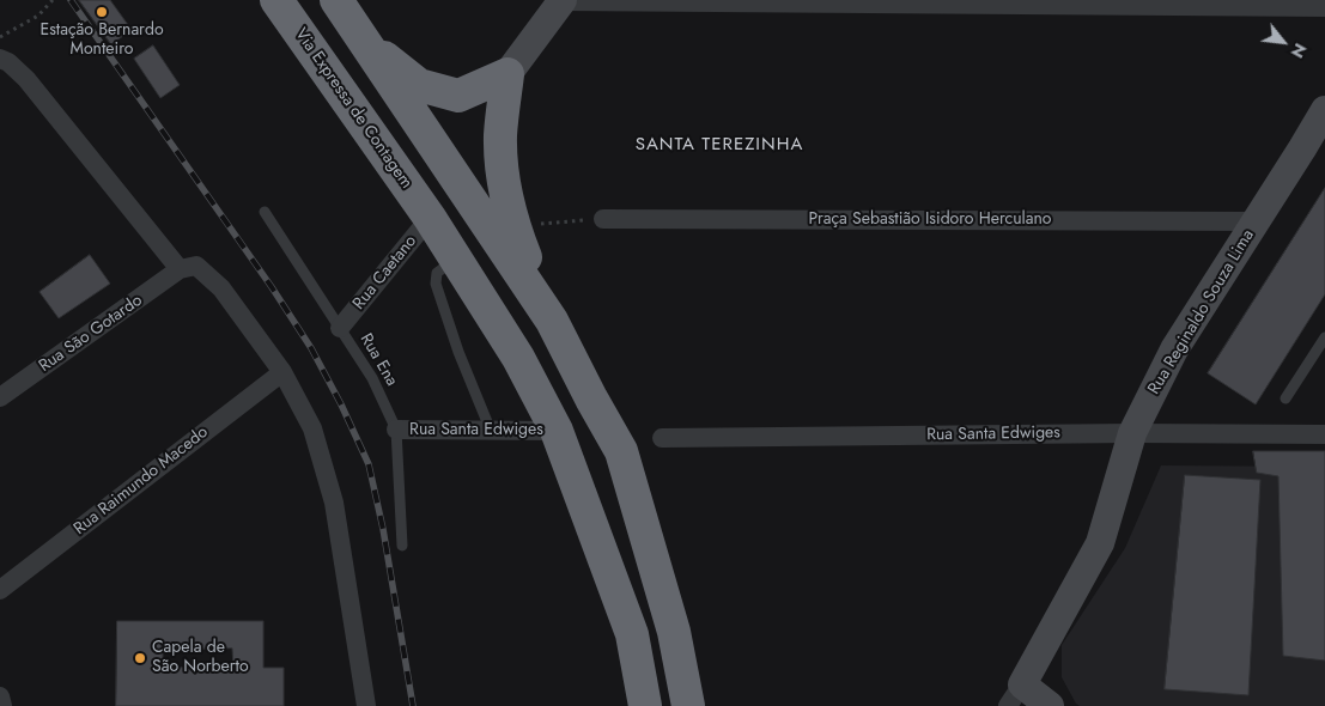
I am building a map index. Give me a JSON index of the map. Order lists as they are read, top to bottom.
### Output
{
  "streets": {
    "highway": ["Via Expressa de Contagem"],
    "street": [
      "Praça Sebastião Isidoro Herculano",
      "Rua Caetano",
      "Rua Reginaldo Souza Lima",
      "Rua São Gotardo",
      "Rua Santa Edwiges",
      "Rua Raimundo Macedo"
    ],
    "lane": ["Rua Ena"]
  },
  "crossings": [
    ["Via Expressa de Contagem", "Rua Caetano"],
    ["Via Expressa de Contagem", "Rua Santa Edwiges"],
    ["Praça Sebastião Isidoro Herculano", "Rua Reginaldo Souza Lima"],
    ["Rua Caetano", "Rua Ena"],
    ["Rua Reginaldo Souza Lima", "Rua Santa Edwiges"],
    ["Rua Ena", "Rua Santa Edwiges"]
  ],
  "districts": ["SANTA TEREZINHA"],
  "places": ["Estação Bernardo Monteiro", "Capela de São Norberto"],
  "north": "bottom right"
}
